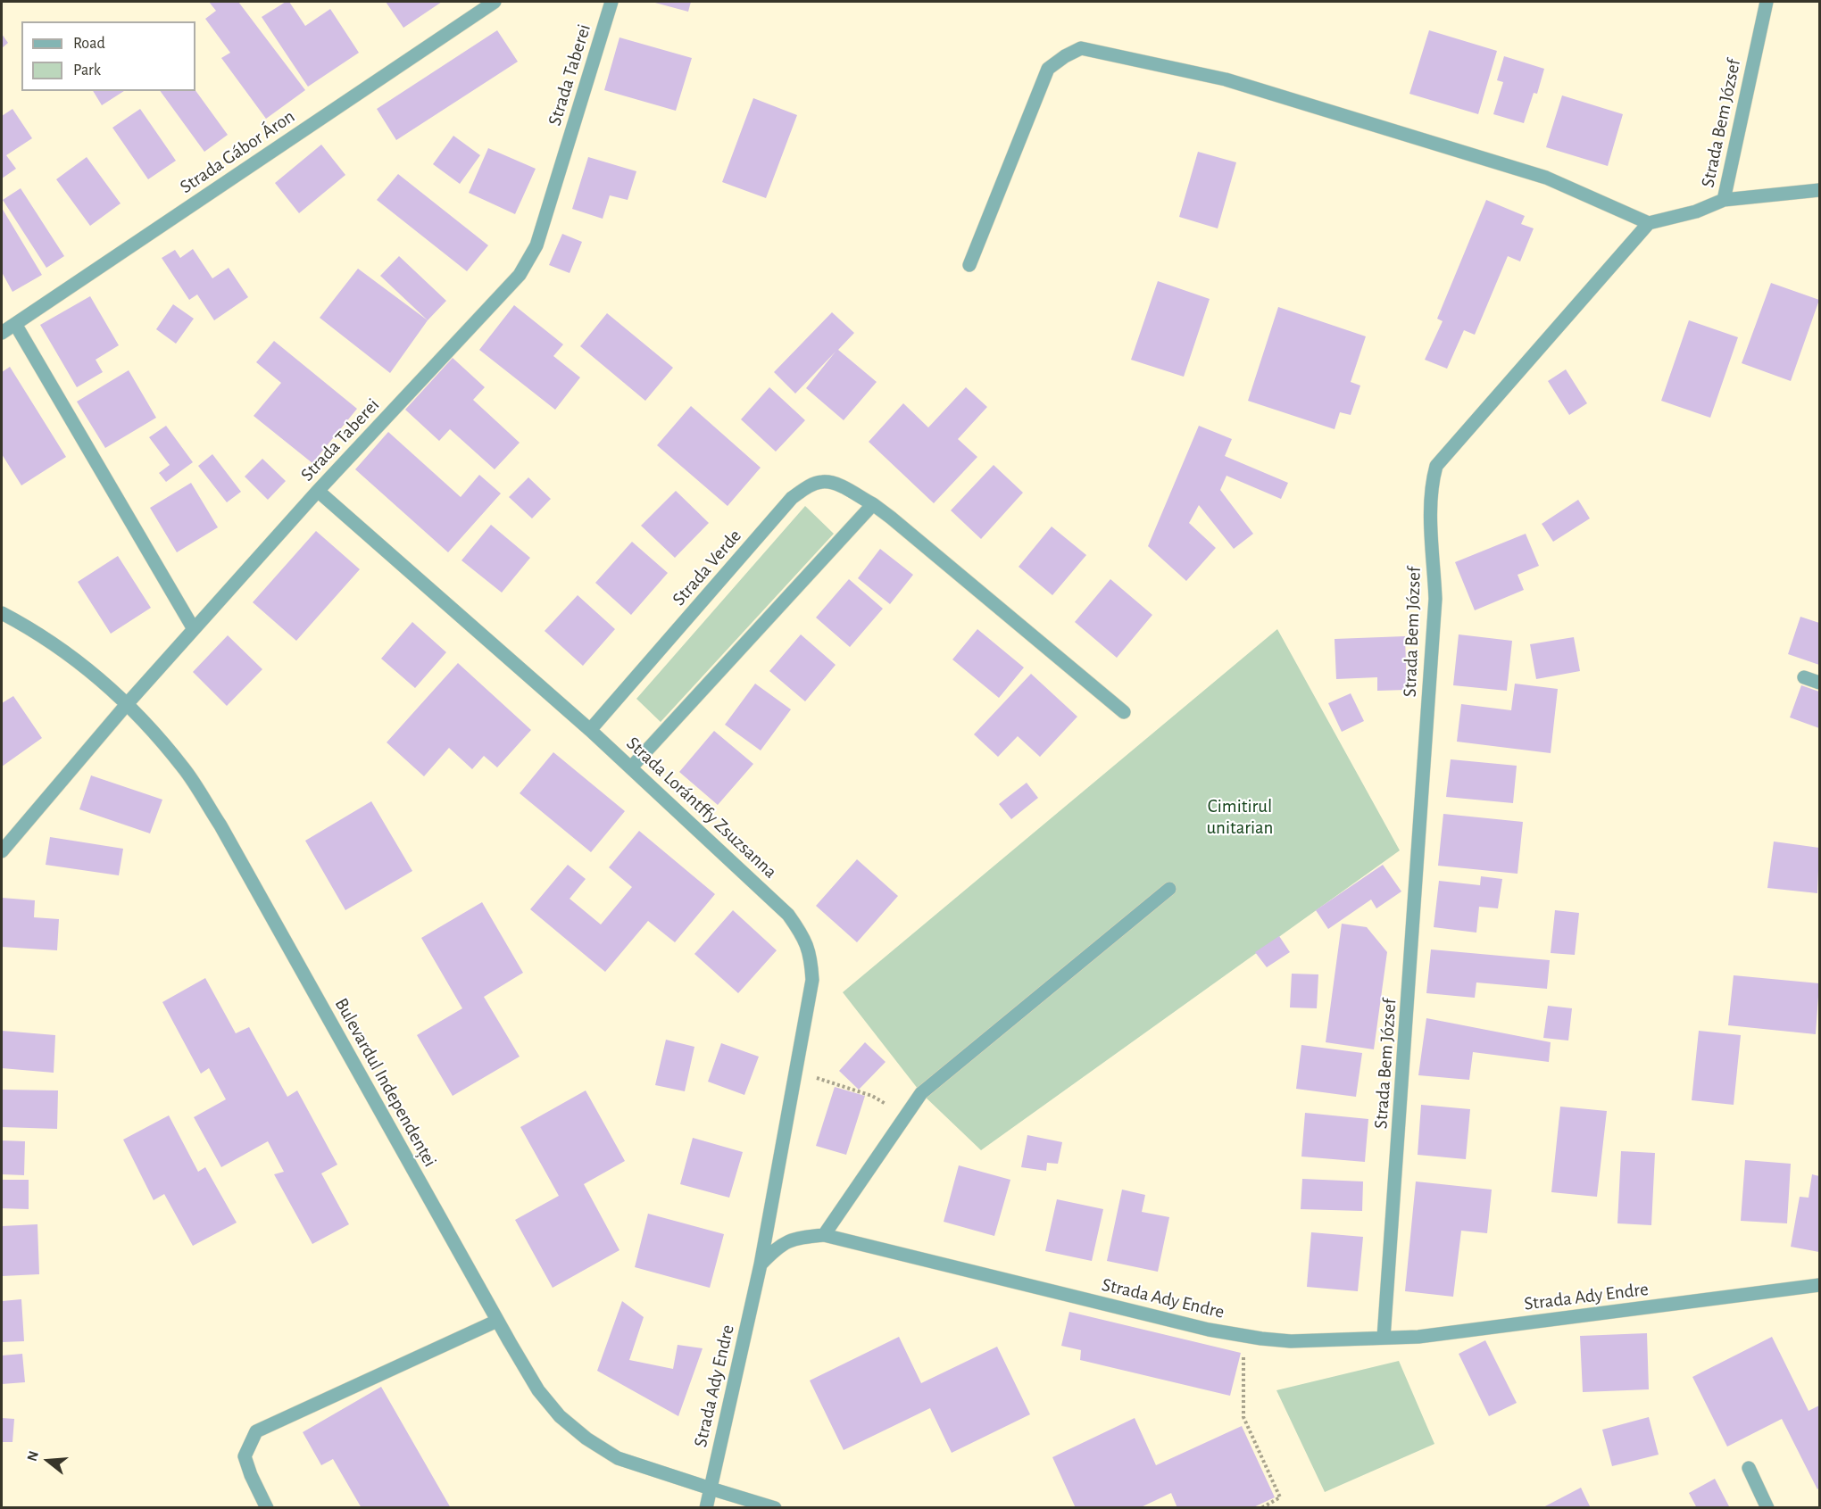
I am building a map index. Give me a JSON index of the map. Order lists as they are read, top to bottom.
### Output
{
  "streets": {
    "street": [
      "Strada Taberei",
      "Strada Bem József",
      "Strada Gábor Áron",
      "Strada Verde",
      "Strada Lorántffy Zsuzsanna",
      "Bulevardul Independenței",
      "Strada Ady Endre"
    ]
  },
  "crossings": [
    ["Strada Taberei", "Strada Lorántffy Zsuzsanna"],
    ["Strada Taberei", "Bulevardul Independenței"],
    ["Strada Bem József", "Strada Ady Endre"],
    ["Strada Verde", "Strada Lorántffy Zsuzsanna"],
    ["Strada Lorántffy Zsuzsanna", "Strada Ady Endre"],
    ["Bulevardul Independenței", "Strada Ady Endre"]
  ],
  "parks": ["Cimitirul unitarian"],
  "legend": ["Road", "Park"],
  "north": "left"
}
